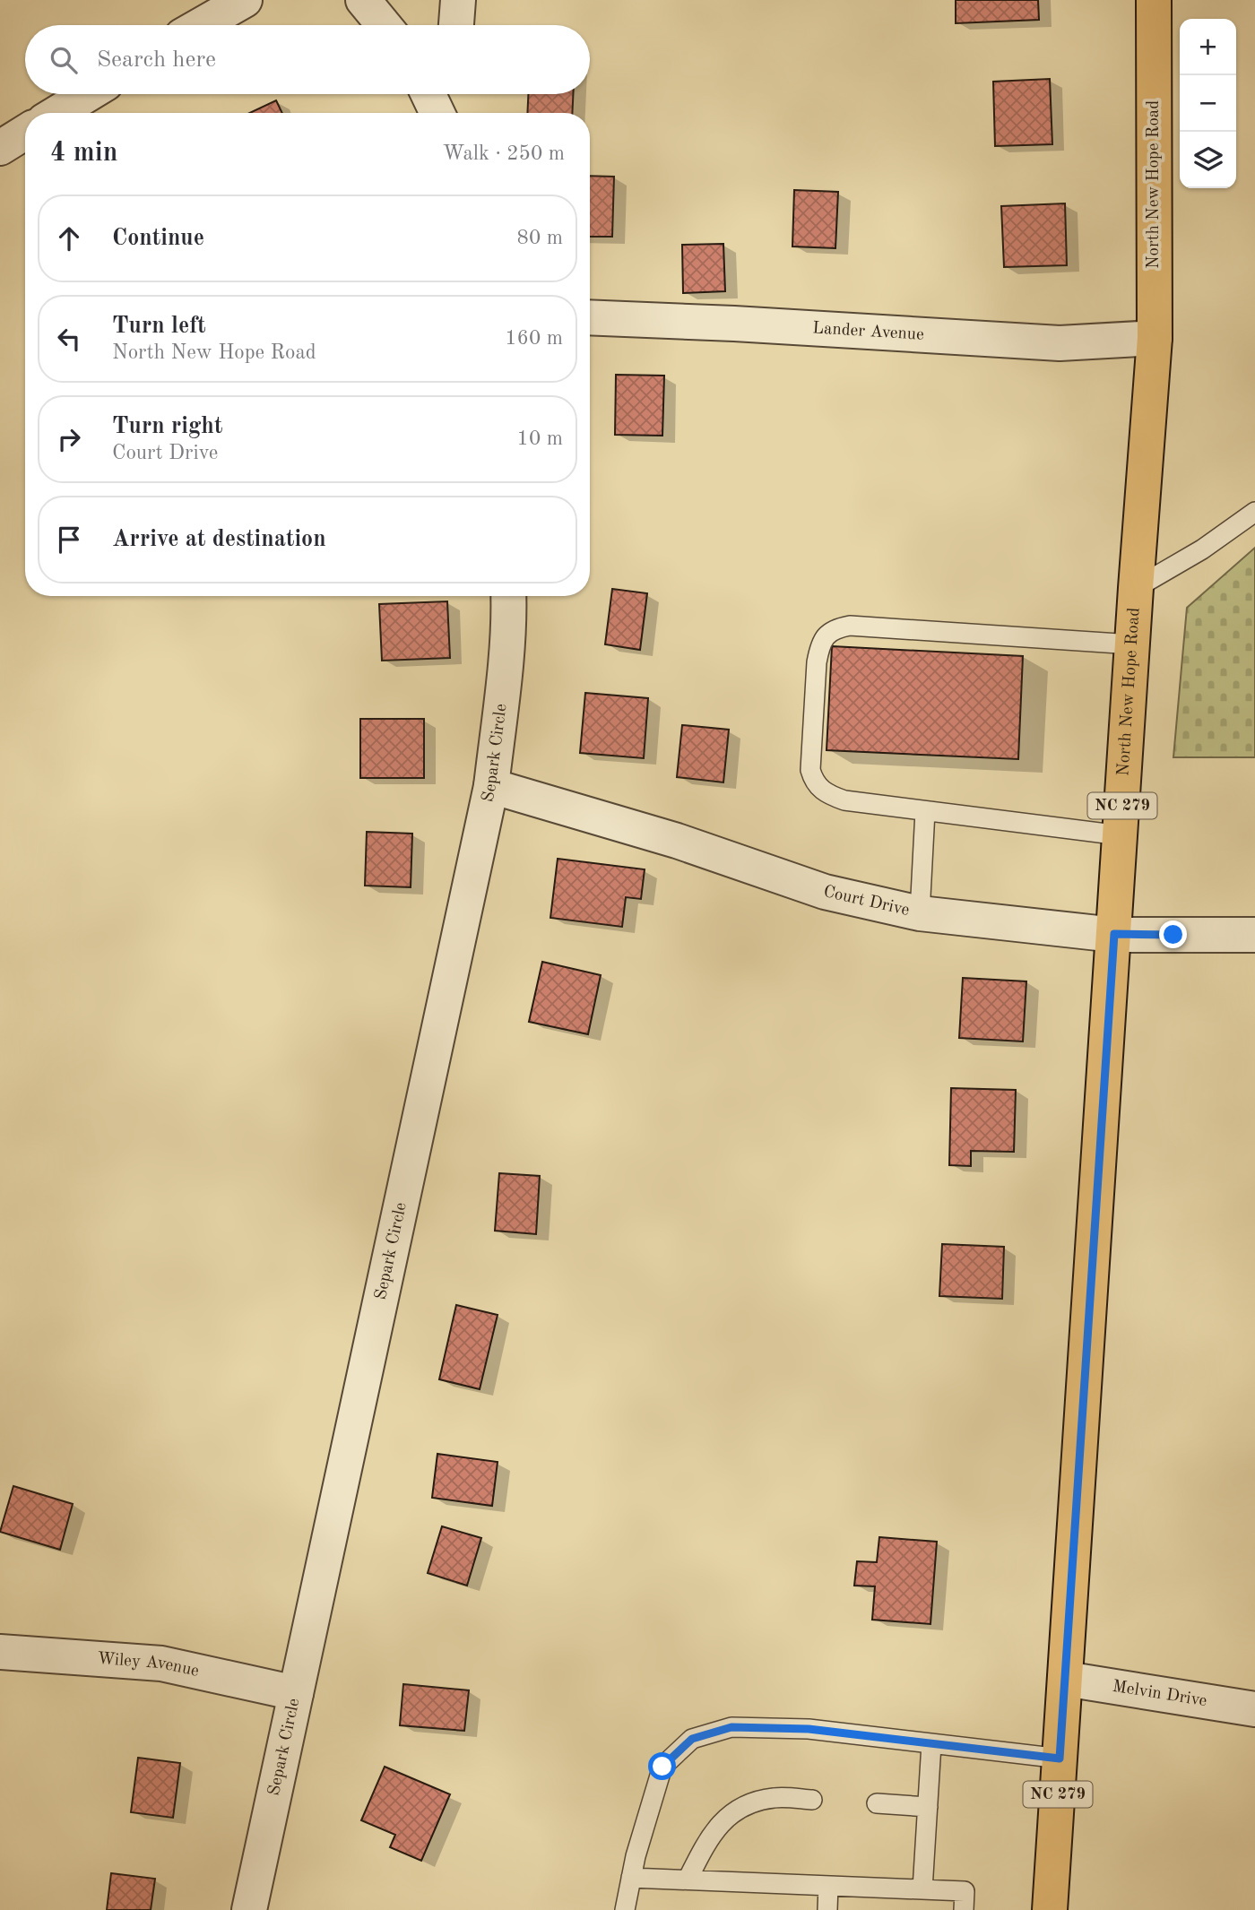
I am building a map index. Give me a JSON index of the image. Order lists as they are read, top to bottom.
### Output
{
  "streets": {
    "main road": ["North New Hope Road", "NC 279"],
    "street": [
      "Lander Avenue",
      "Separk Circle",
      "Court Drive",
      "Wiley Avenue",
      "Melvin Drive"
    ]
  },
  "crossings": [
    ["North New Hope Road", "Lander Avenue"],
    ["North New Hope Road", "Court Drive"],
    ["North New Hope Road", "Melvin Drive"],
    ["Separk Circle", "Court Drive"],
    ["Separk Circle", "Wiley Avenue"]
  ],
  "page": {
    "map_buttons": ["+", "−"],
    "search": "Search here",
    "heading": ["4 min", "Walk · 250 m"],
    "list": [
      ["Continue", "80 m"],
      ["Turn left", "North New Hope Road", "160 m"],
      ["Turn right", "Court Drive", "10 m"],
      "Arrive at destination"
    ]
  }
}
